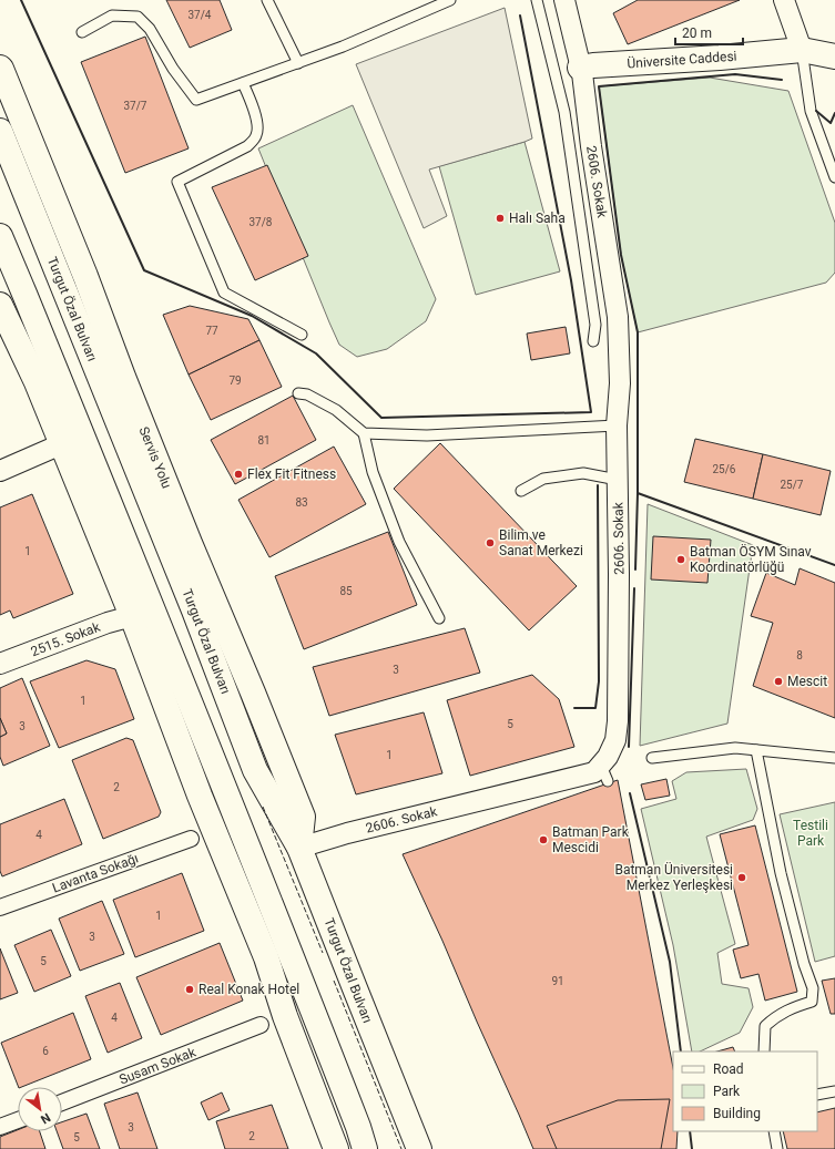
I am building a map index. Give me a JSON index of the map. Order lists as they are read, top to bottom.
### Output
{
  "streets": {
    "main road": ["Üniversite Caddesi", "Turgut Özal Bulvarı", "Servis Yolu"],
    "street": [
      "2606. Sokak",
      "2515. Sokak",
      "Lavanta Sokağı",
      "Susam Sokak"
    ]
  },
  "crossings": [
    ["Üniversite Caddesi", "2606. Sokak"],
    ["2606. Sokak", "Turgut Özal Bulvarı"],
    ["2606. Sokak", "Servis Yolu"],
    ["Turgut Özal Bulvarı", "Servis Yolu"]
  ],
  "parks": ["Testili Park"],
  "places": [
    "Halı Saha",
    "Flex Fit Fitness",
    "Bilim ve Sanat Merkezi",
    "Batman ÖSYM Sınav Koordinatörlüğü",
    "Mescit",
    "Batman Park Mescidi",
    "Batman Üniversitesi Merkez Yerleşkesi",
    "Real Konak Hotel"
  ],
  "house_numbers": [
    "37/4",
    "37/7",
    "37/8",
    "77",
    "79",
    "81",
    "25/6",
    "25/7",
    "83",
    "1",
    "85",
    "8",
    "3",
    "1",
    "5",
    "3",
    "1",
    "2",
    "4",
    "1",
    "3",
    "5",
    "91",
    "4",
    "6",
    "3",
    "2",
    "5"
  ],
  "legend": ["Road", "Park", "Building"],
  "scale_bar": "20 m",
  "north": "bottom right"
}
